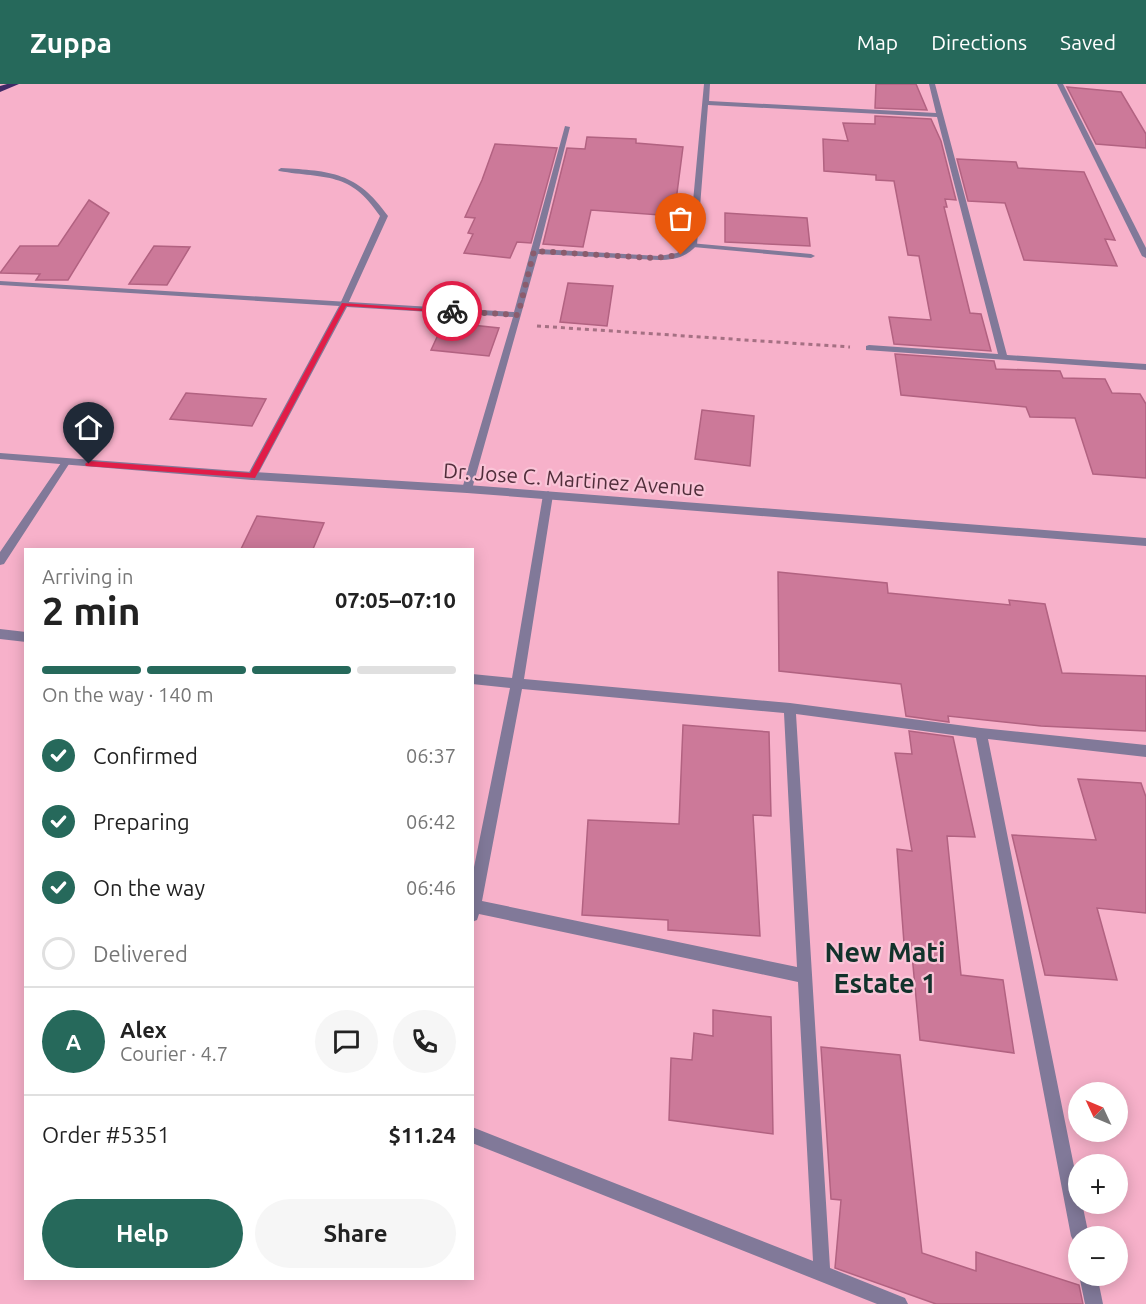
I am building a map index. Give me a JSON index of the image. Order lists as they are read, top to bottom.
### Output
{
  "streets": {
    "street": ["Dr. Jose C. Martinez Avenue"]
  },
  "districts": ["New Mati Estate 1"],
  "north": "top left",
  "page": {
    "header": "Zuppa",
    "nav": ["Map", "Directions", "Saved"],
    "heading": ["2 min", "Arriving in", "07:05–07:10"],
    "panel": [
      "Alex",
      "Courier · 4.7",
      "Order #5351",
      "$11.24"
    ],
    "bar": "On the way · 140 m",
    "list": [
      ["Confirmed", "06:37"],
      ["Preparing", "06:42"],
      ["On the way", "06:46"],
      "Delivered"
    ],
    "round": "A",
    "map_buttons": ["+", "−"],
    "buttons": ["Help", "Share"]
  }
}
